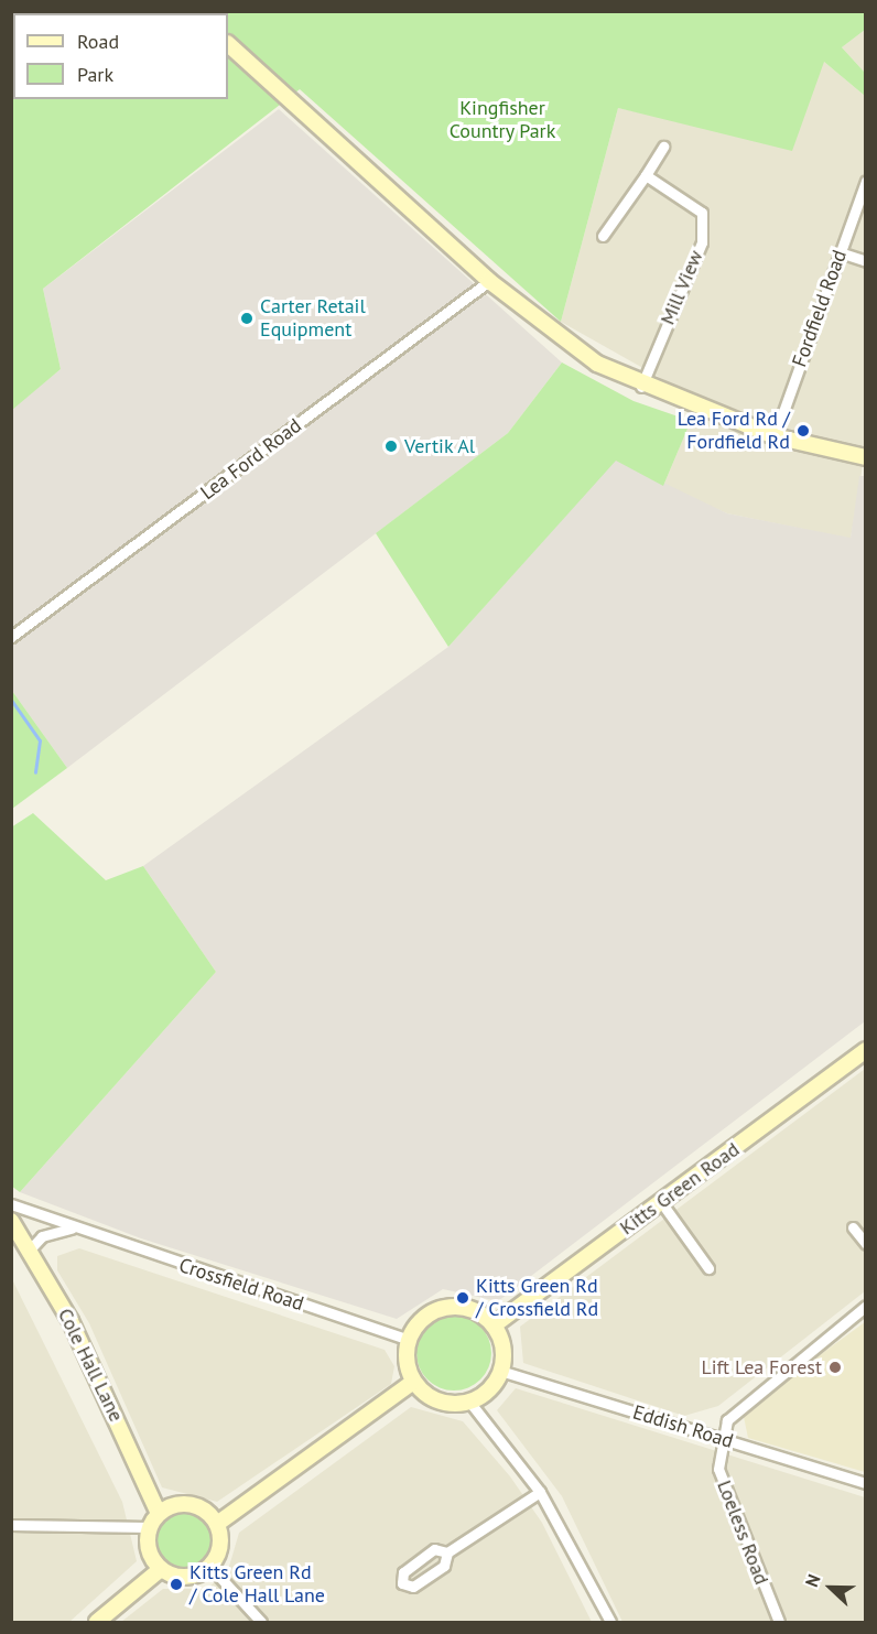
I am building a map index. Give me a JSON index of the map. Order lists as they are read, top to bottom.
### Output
{
  "streets": {
    "street": [
      "Mill View",
      "Fordfield Road",
      "Lea Ford Road",
      "Kitts Green Road",
      "Crossfield Road",
      "Cole Hall Lane",
      "Eddish Road",
      "Loeless Road"
    ]
  },
  "crossings": [
    ["Kitts Green Road", "Crossfield Road"],
    ["Kitts Green Road", "Eddish Road"],
    ["Crossfield Road", "Eddish Road"],
    ["Eddish Road", "Loeless Road"]
  ],
  "parks": ["Kingfisher Country Park"],
  "places": [
    "Carter Retail Equipment",
    "Lea Ford Rd / Fordfield Rd",
    "Vertik Al",
    "Kitts Green Rd / Crossfield Rd",
    "Lift Lea Forest",
    "Kitts Green Rd / Cole Hall Lane"
  ],
  "legend": ["Road", "Park"],
  "north": "left"
}
